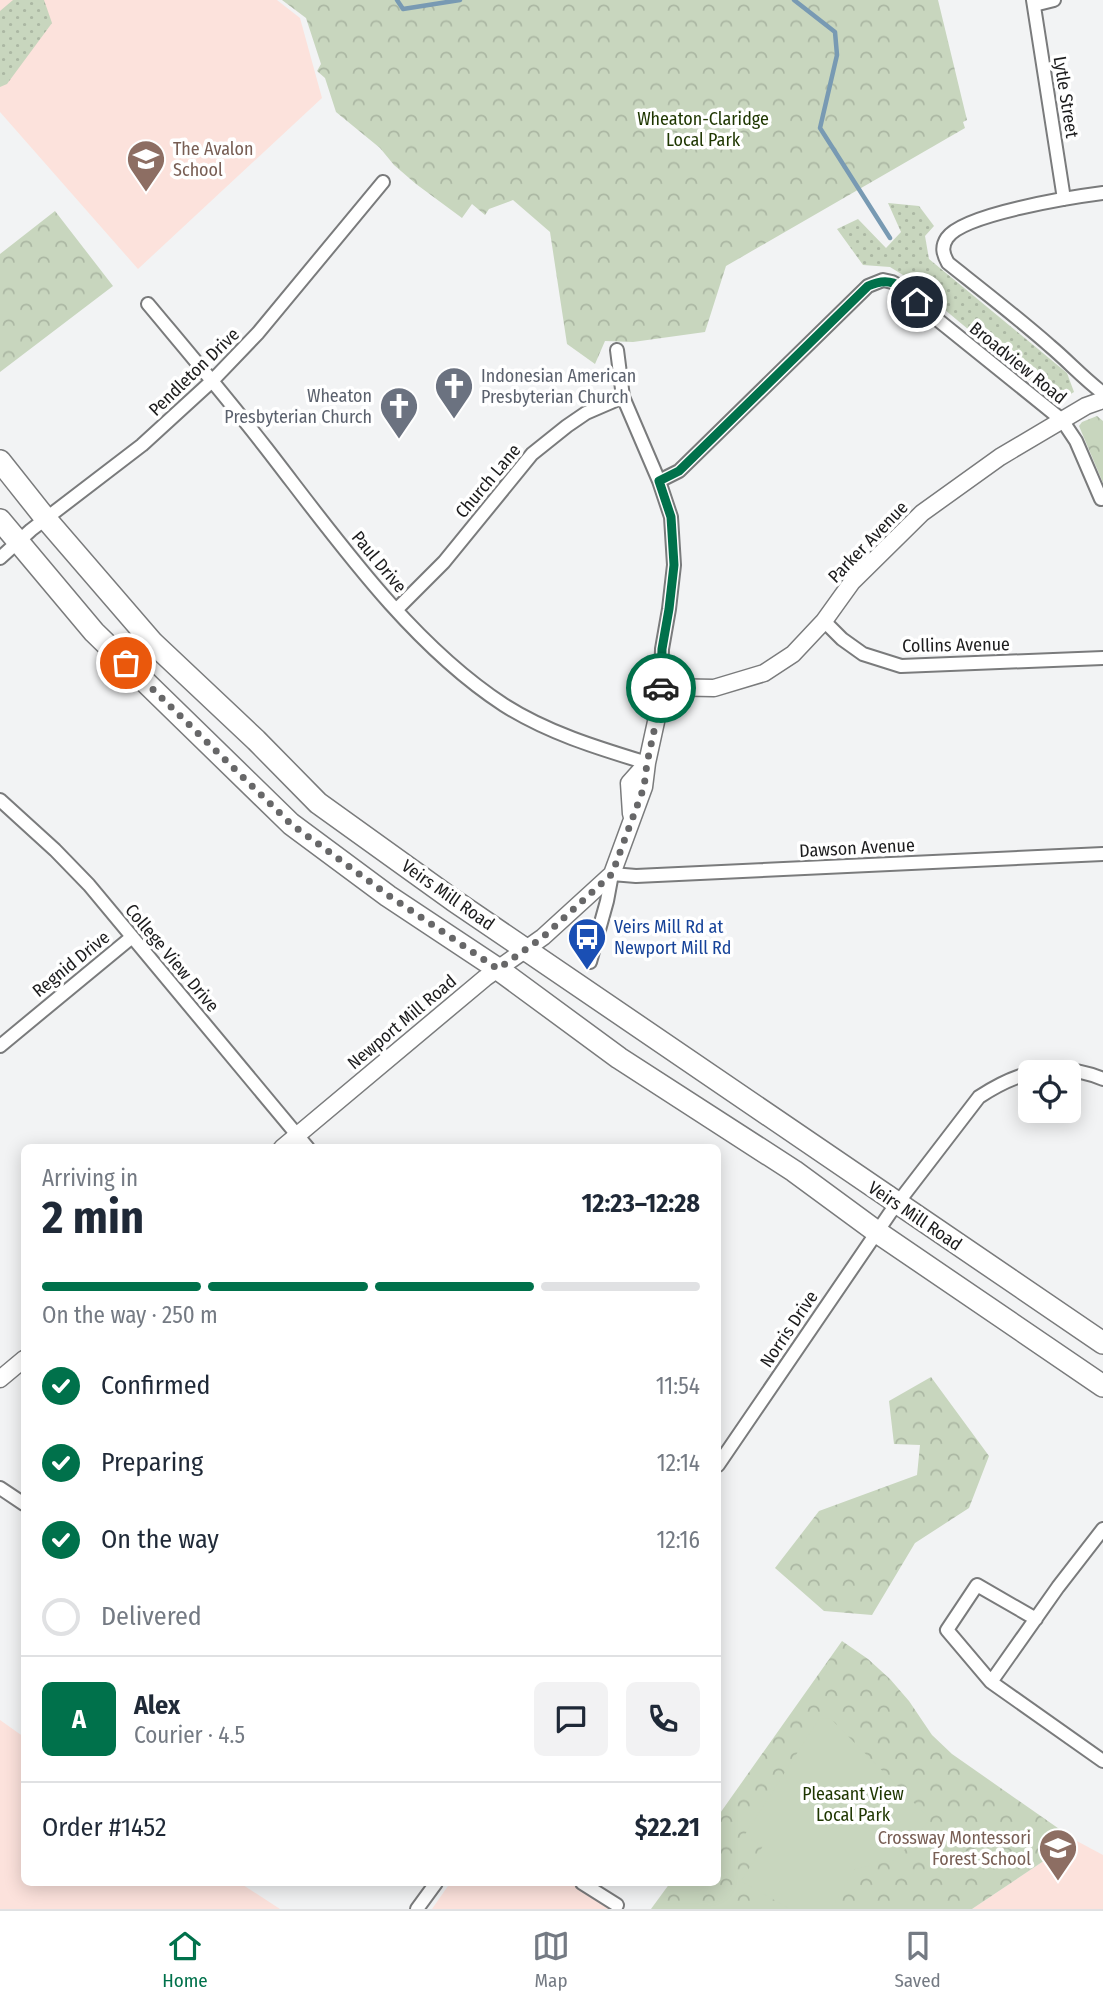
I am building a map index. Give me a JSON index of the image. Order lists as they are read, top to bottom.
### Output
{
  "streets": {
    "main road": ["Veirs Mill Road"],
    "street": [
      "Lytle Street",
      "Broadview Road",
      "Pendleton Drive",
      "Church Lane",
      "Parker Avenue",
      "Paul Drive",
      "Collins Avenue",
      "Dawson Avenue",
      "College View Drive",
      "Regnid Drive",
      "Newport Mill Road",
      "Norris Drive"
    ]
  },
  "crossings": [
    ["Lytle Street", "Broadview Road"],
    ["Broadview Road", "Parker Avenue"],
    ["Broadview Road", "Newport Mill Road"],
    ["Pendleton Drive", "Paul Drive"],
    ["Pendleton Drive", "Veirs Mill Road"],
    ["Church Lane", "Paul Drive"],
    ["Church Lane", "Newport Mill Road"],
    ["Parker Avenue", "Collins Avenue"],
    ["Parker Avenue", "Newport Mill Road"],
    ["Paul Drive", "Newport Mill Road"],
    ["Dawson Avenue", "Newport Mill Road"],
    ["Veirs Mill Road", "Newport Mill Road"],
    ["Veirs Mill Road", "Norris Drive"],
    ["College View Drive", "Regnid Drive"],
    ["College View Drive", "Newport Mill Road"]
  ],
  "parks": ["Wheaton-Claridge Local Park", "Pleasant View Local Park"],
  "places": {
    "school or university": ["The Avalon School", "Crossway Montessori Forest School"],
    "church": ["Indonesian American Presbyterian Church", "Wheaton Presbyterian Church"],
    "bus stop": ["Veirs Mill Rd at Newport Mill Rd"]
  },
  "page": {
    "heading": ["2 min", "Arriving in", "12:23–12:28"],
    "panel": [
      "Alex",
      "Courier · 4.5",
      "Order #1452",
      "$22.21"
    ],
    "bar": "On the way · 250 m",
    "list": [
      ["Confirmed", "11:54"],
      ["Preparing", "12:14"],
      ["On the way", "12:16"],
      "Delivered"
    ],
    "round": "A",
    "tabs": ["Home", "Map", "Saved"]
  }
}
